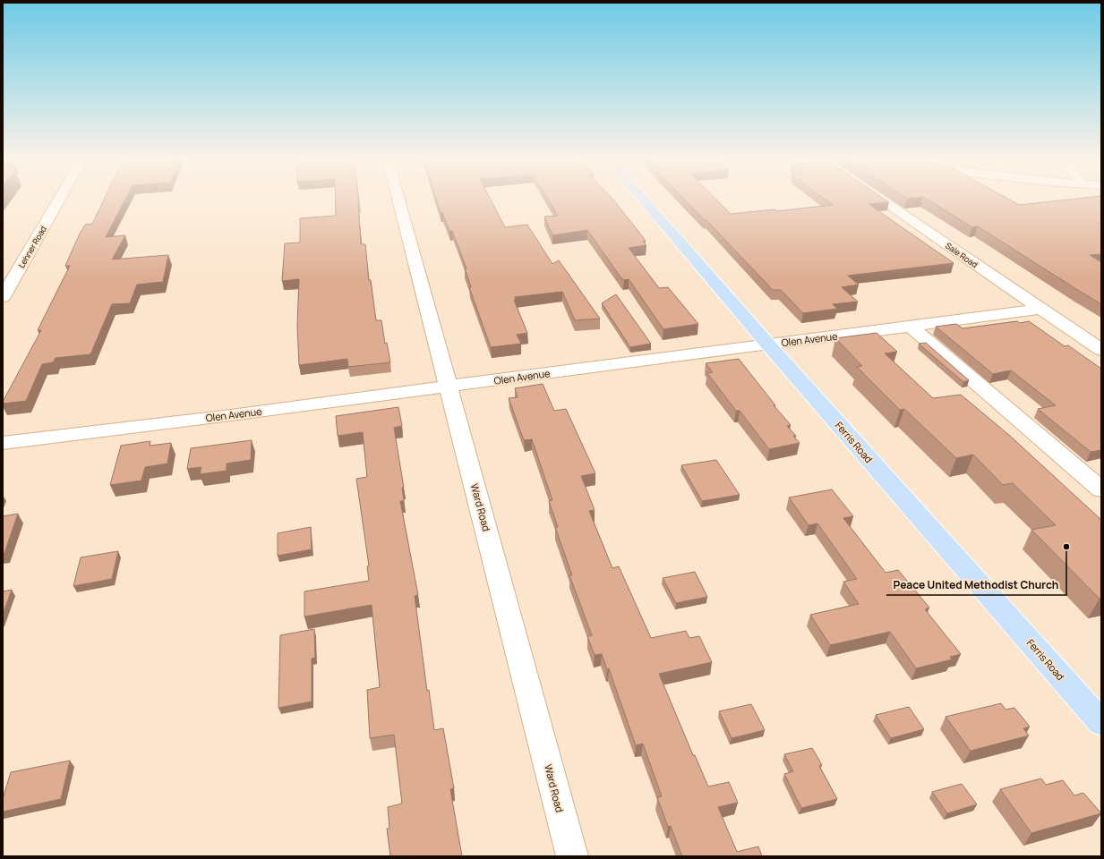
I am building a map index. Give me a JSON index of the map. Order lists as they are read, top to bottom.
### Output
{
  "streets": {
    "main road": ["Ferris Road"],
    "street": [
      "Lehner Road",
      "Sale Road",
      "Olen Avenue",
      "Ward Road"
    ]
  },
  "crossings": [
    ["Sale Road", "Olen Avenue"],
    ["Olen Avenue", "Ferris Road"],
    ["Olen Avenue", "Ward Road"]
  ],
  "places": ["Peace United Methodist Church"]
}
